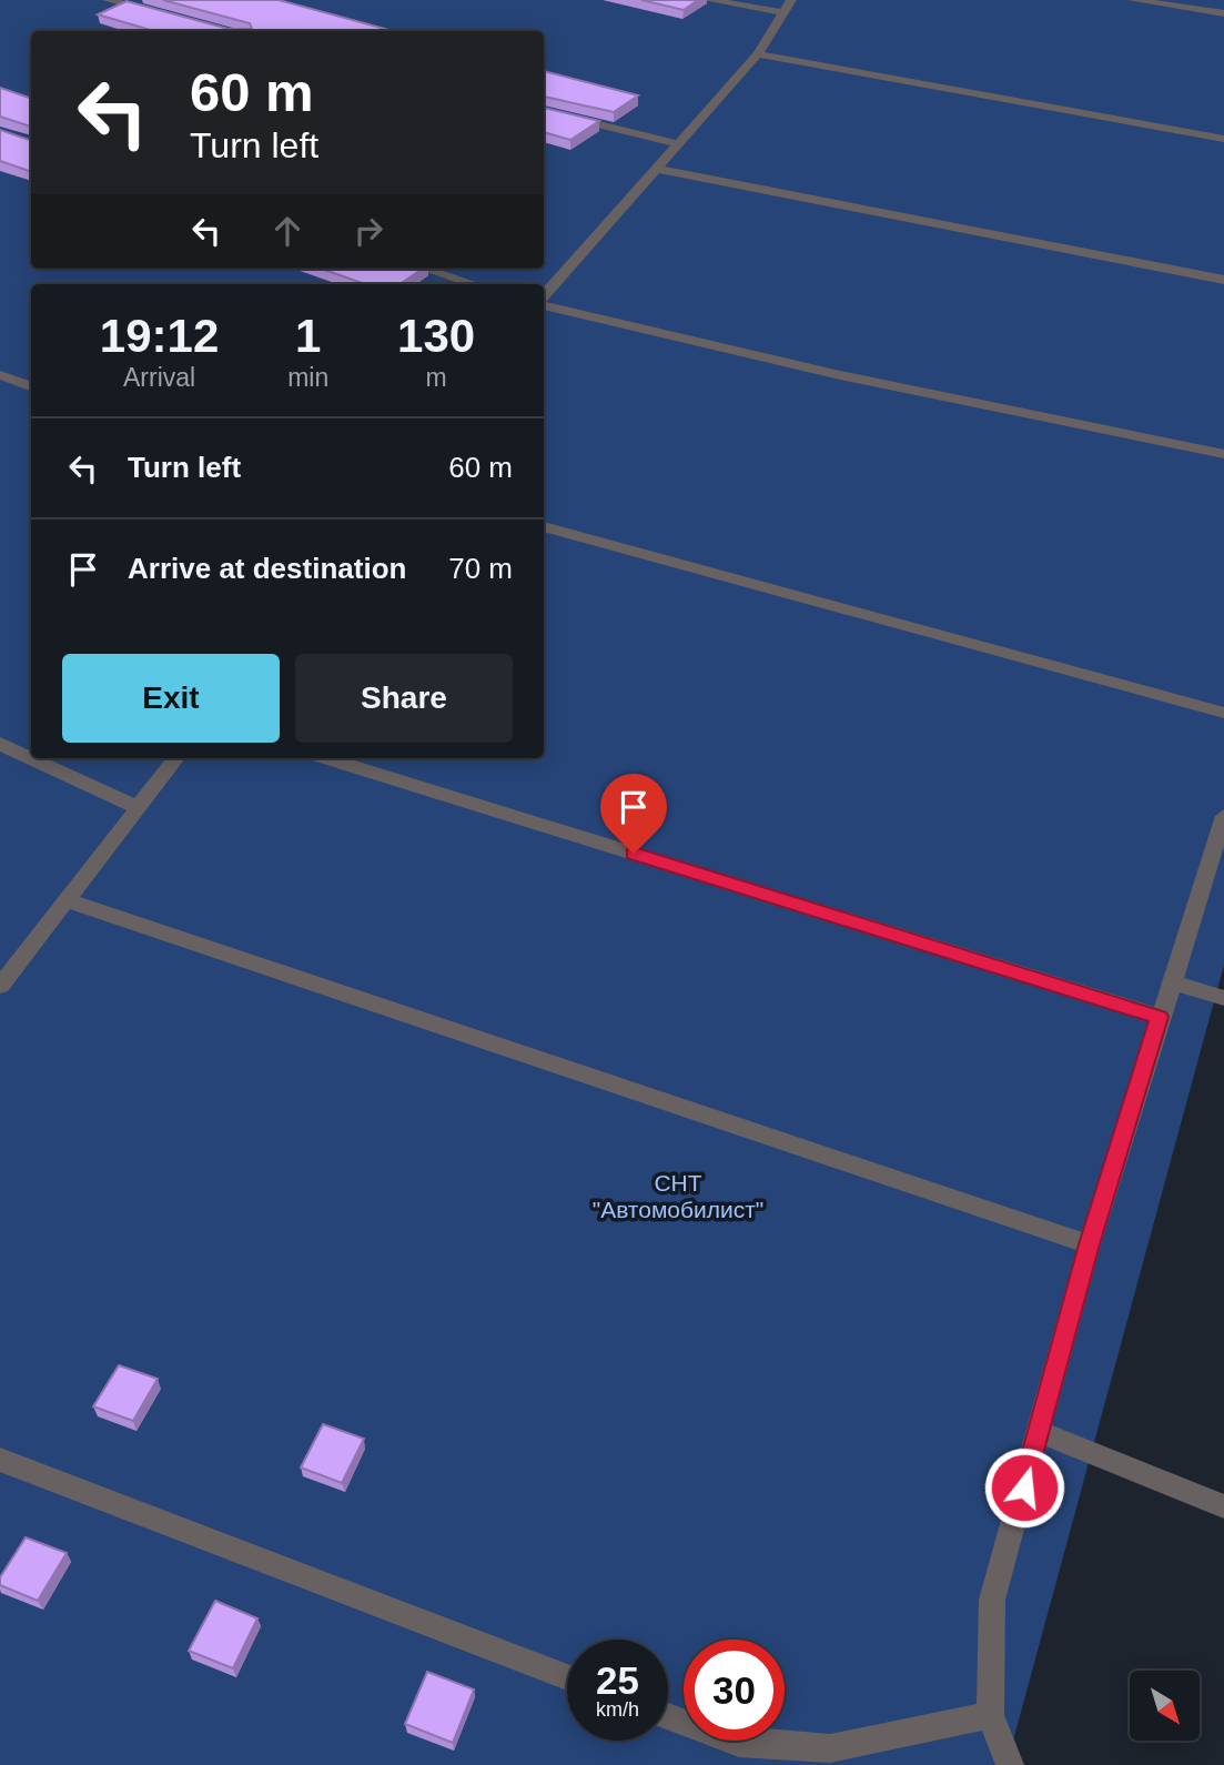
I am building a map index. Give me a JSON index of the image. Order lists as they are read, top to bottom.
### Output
{
  "parks": ["СНТ \"Автомобилист\""],
  "north": "bottom right",
  "page": {
    "turn": ["60 m", "Turn left"],
    "eta": [
      "19:12",
      "Arrival",
      "1",
      "min",
      "130",
      "m"
    ],
    "list": [
      {
        "name": "Turn left",
        "value": "60 m"
      },
      {
        "name": "Arrive at destination",
        "value": "70 m"
      }
    ],
    "buttons": ["Exit", "Share"],
    "speed": "25 km/h",
    "limit": "30"
  }
}
